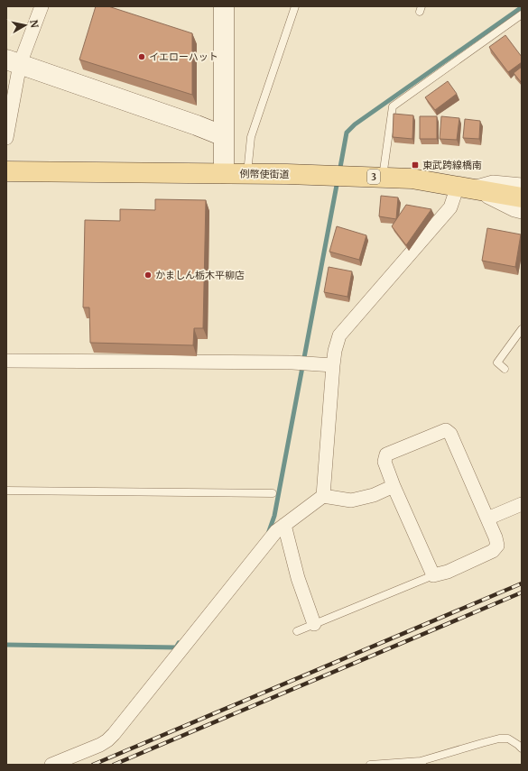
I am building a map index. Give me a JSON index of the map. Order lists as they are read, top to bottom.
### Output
{
  "streets": {
    "main road": ["例幣使街道", "3"]
  },
  "places": {
    "other": ["イエローハット", "かましん栃木平柳店"],
    "transit": ["東武跨線橋南"]
  },
  "north": "right"
}
